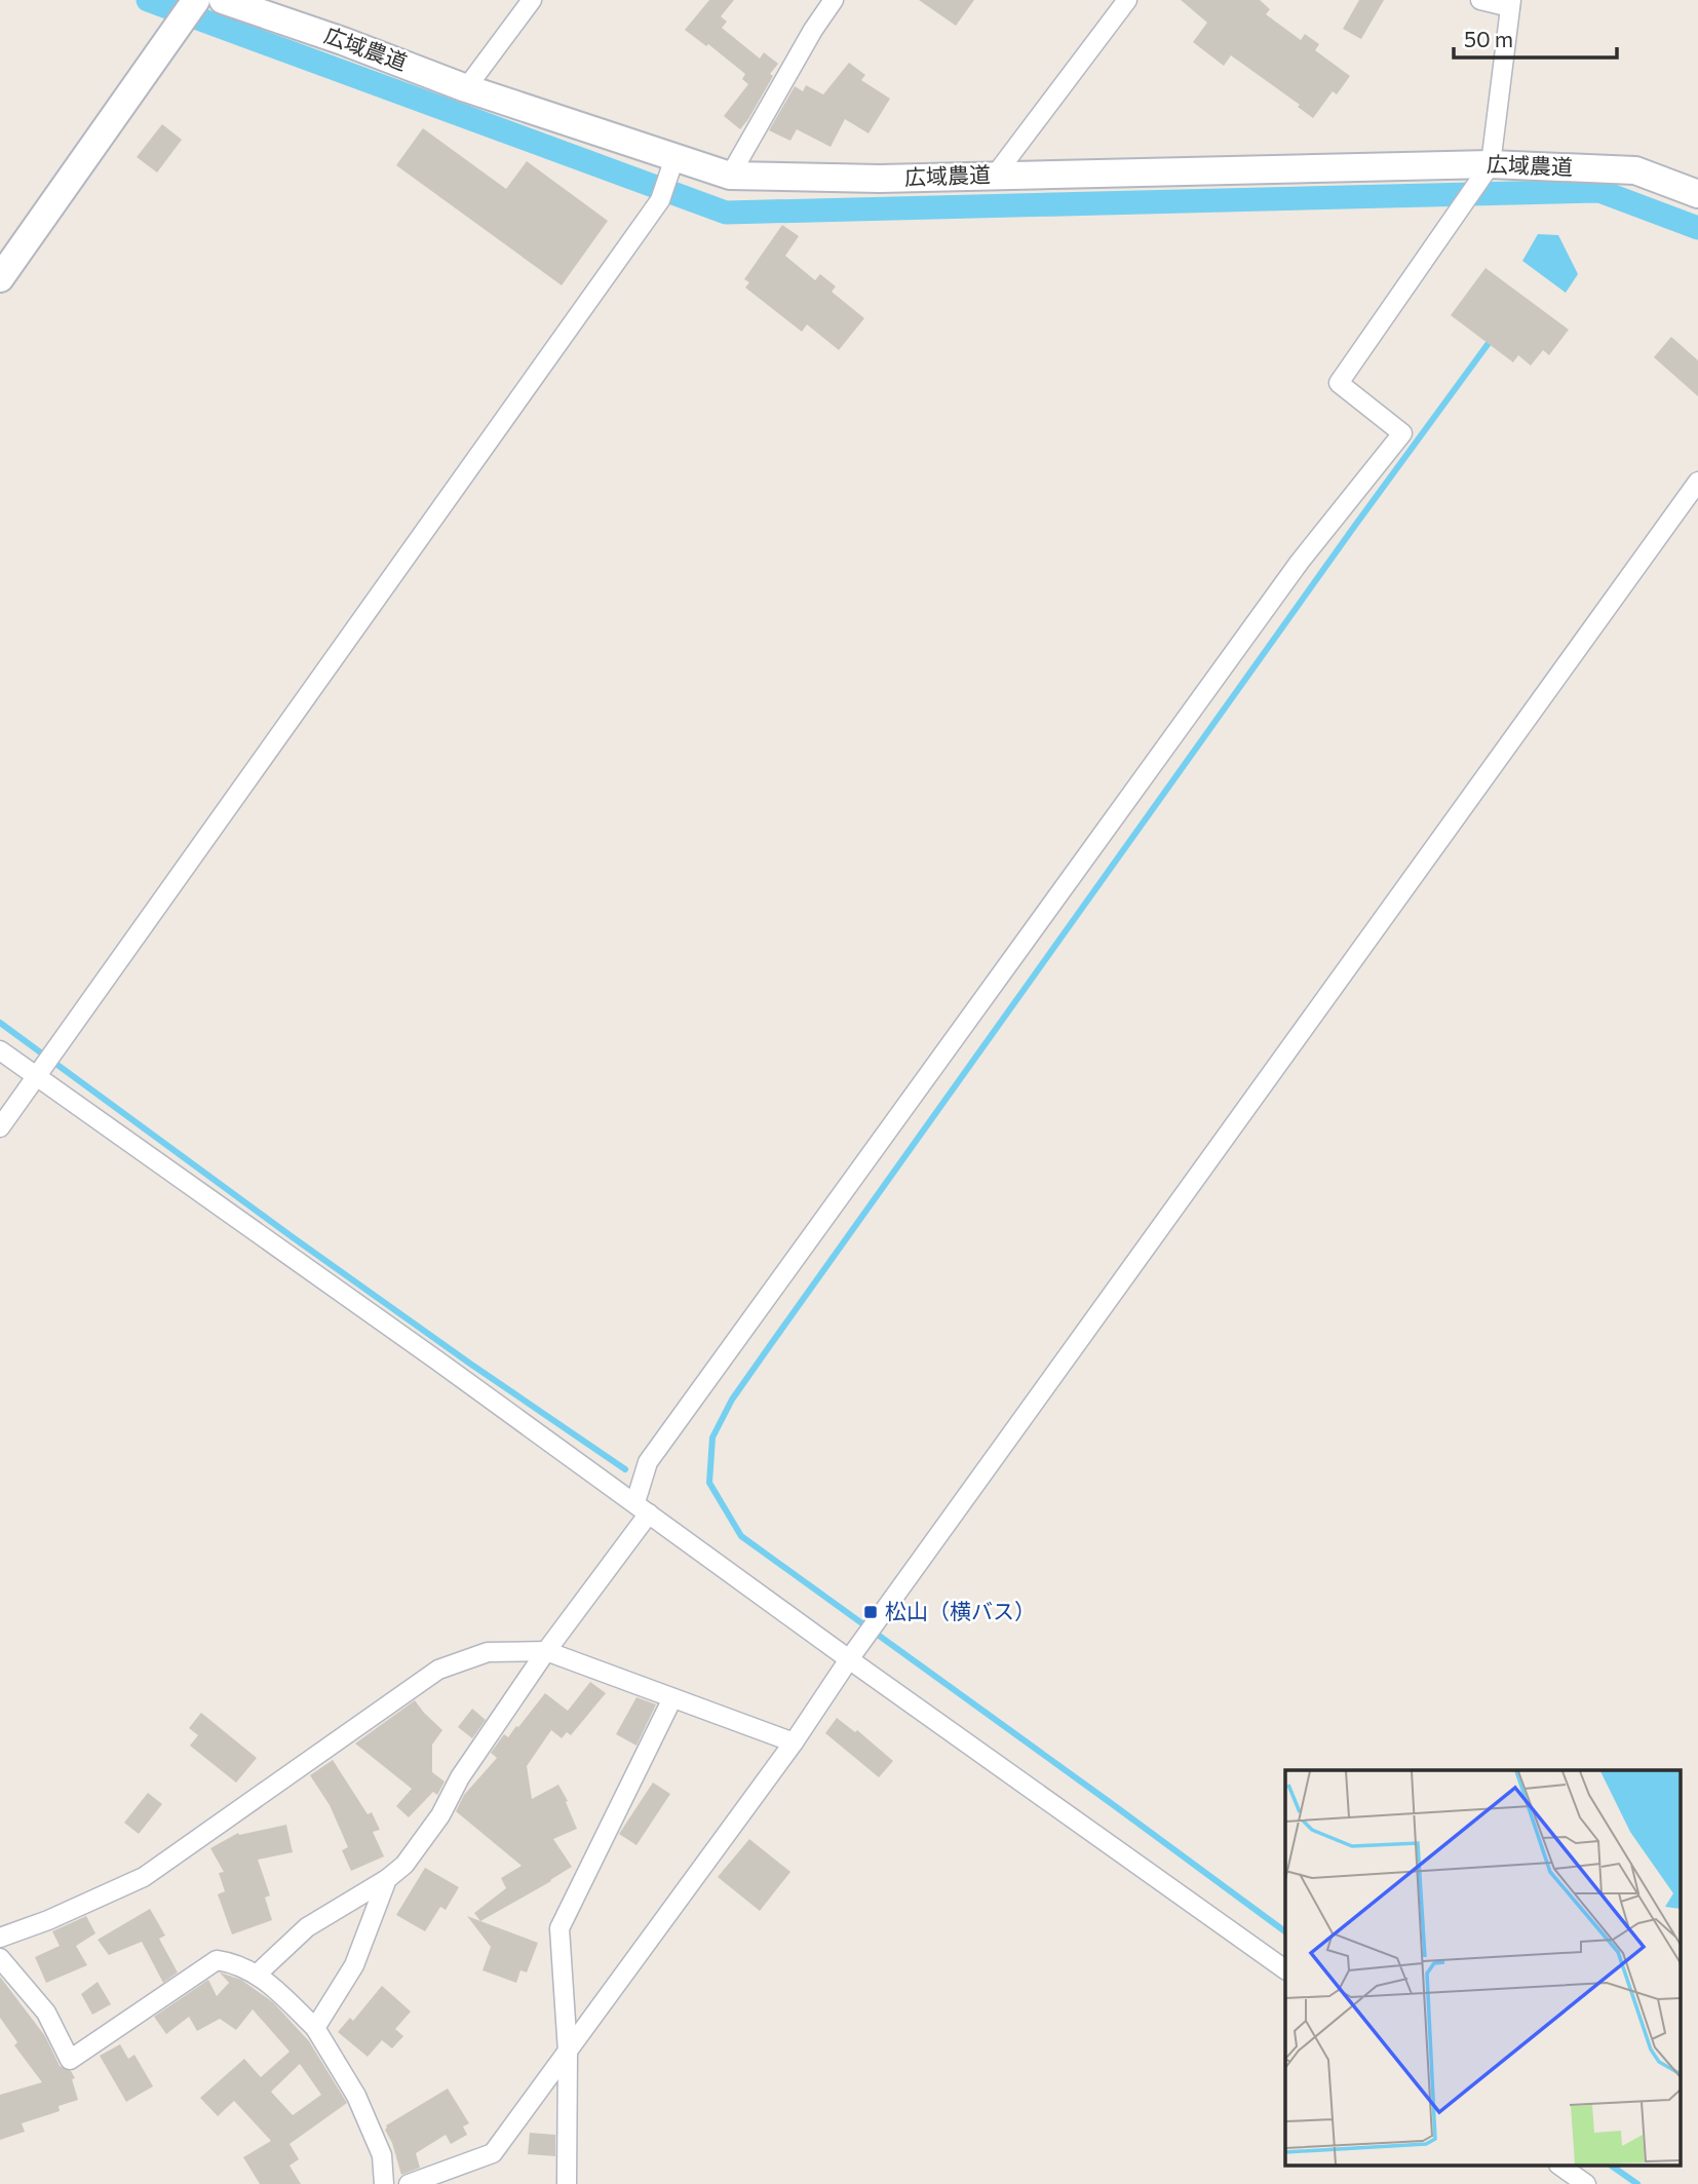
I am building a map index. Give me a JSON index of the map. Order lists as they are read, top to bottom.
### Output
{
  "streets": {
    "street": ["広域農道"]
  },
  "places": {
    "transit": ["松山（横バス）"]
  },
  "scale_bar": "50 m"
}
